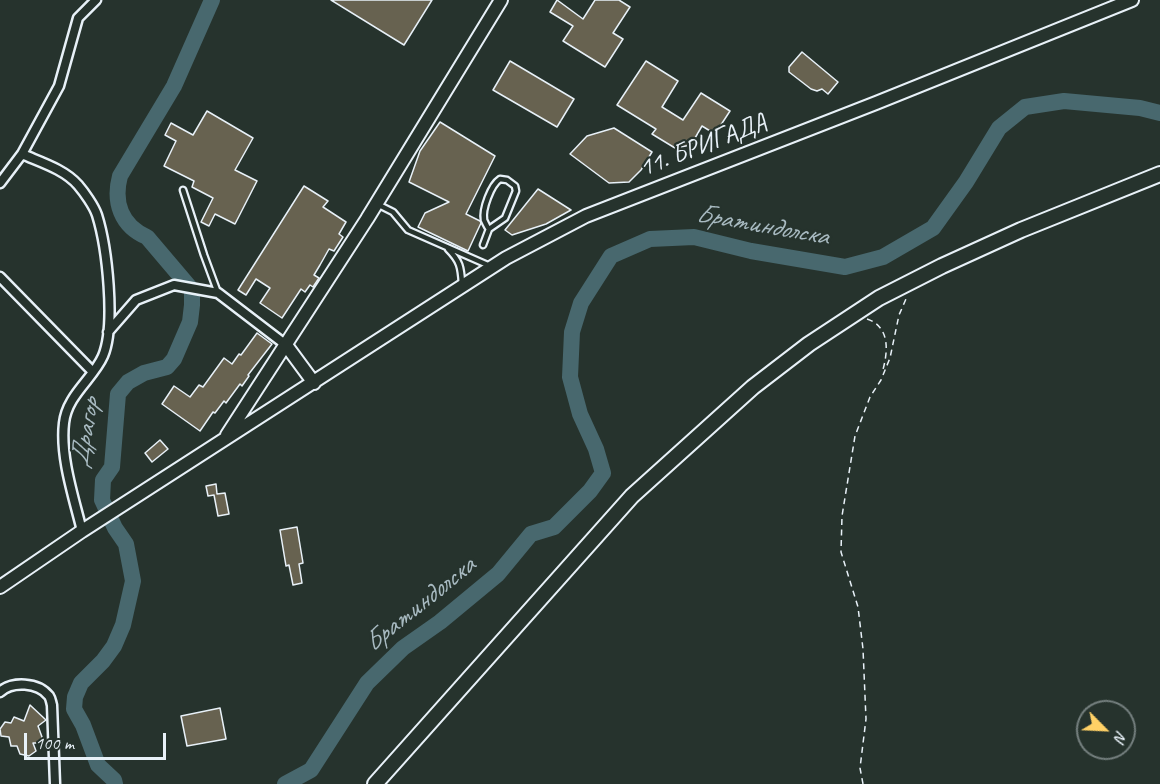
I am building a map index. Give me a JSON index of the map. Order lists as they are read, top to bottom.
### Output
{
  "streets": {
    "main road": ["11. БРИГАДА"]
  },
  "water": ["Братиндолска", "Драгор"],
  "scale_bar": "100 m",
  "north": "bottom right"
}
